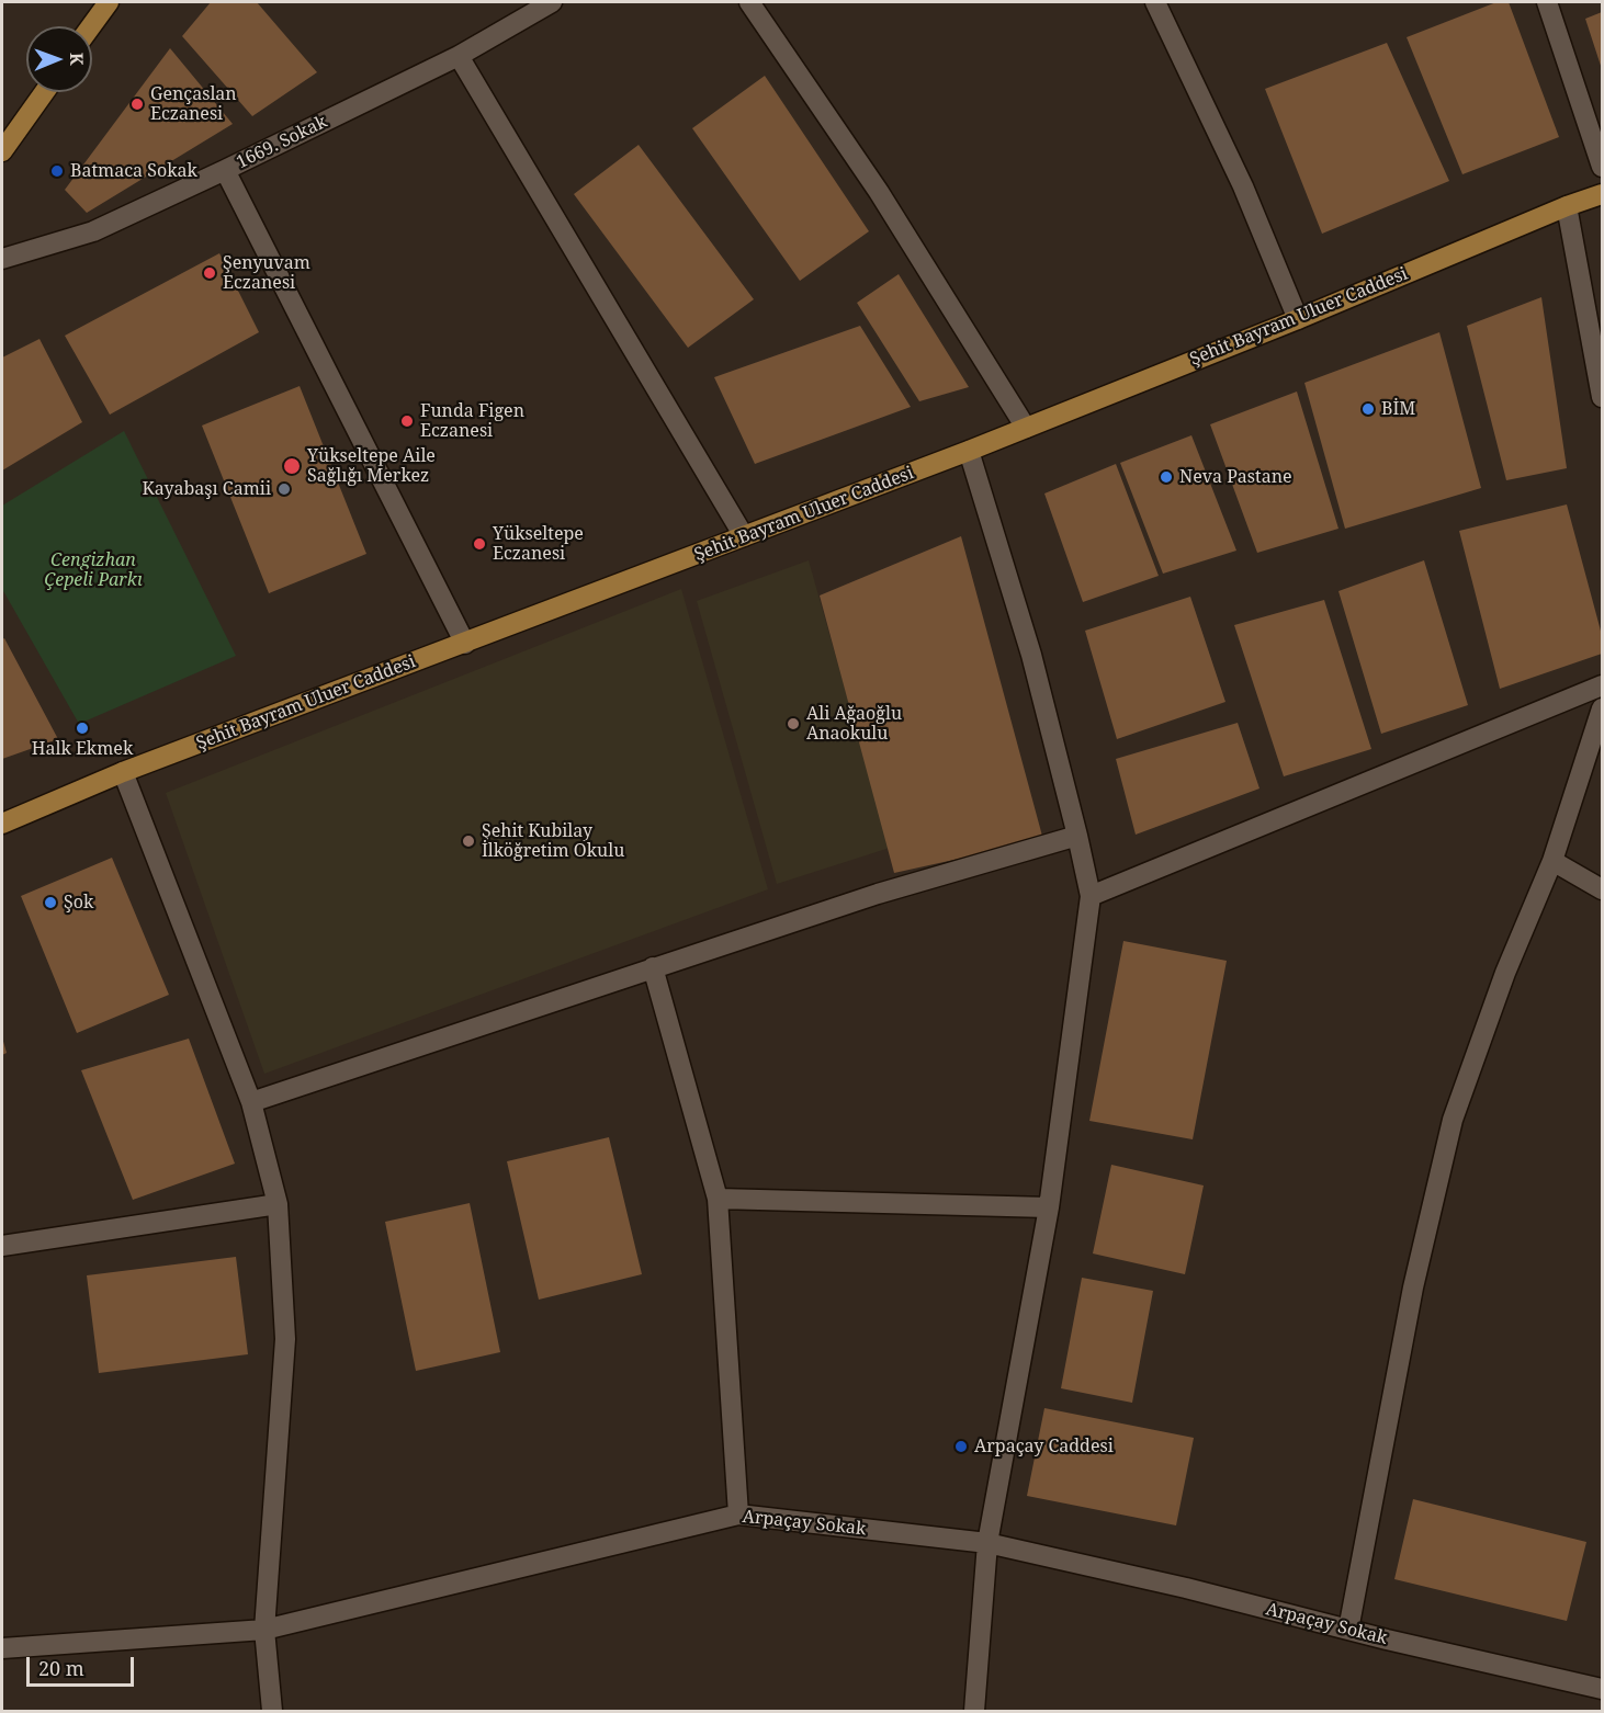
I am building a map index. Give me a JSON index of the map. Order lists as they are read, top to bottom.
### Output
{
  "streets": {
    "main road": ["Şehit Bayram Uluer Caddesi"],
    "street": ["1669. Sokak", "Arpaçay Sokak"]
  },
  "parks": ["Cengizhan Çepeli Parkı"],
  "places": [
    "Gençaslan Eczanesi",
    "Batmaca Sokak",
    "Şenyuvam Eczanesi",
    "BİM",
    "Funda Figen Eczanesi",
    "Yükseltepe Aile Sağlığı Merkez",
    "Neva Pastane",
    "Kayabaşı Camii",
    "Yükseltepe Eczanesi",
    "Ali Ağaoğlu Anaokulu",
    "Halk Ekmek",
    "Şehit Kubilay İlköğretim Okulu",
    "Şok",
    "Arpaçay Caddesi"
  ],
  "scale_bar": "20 m",
  "north": "right"
}
